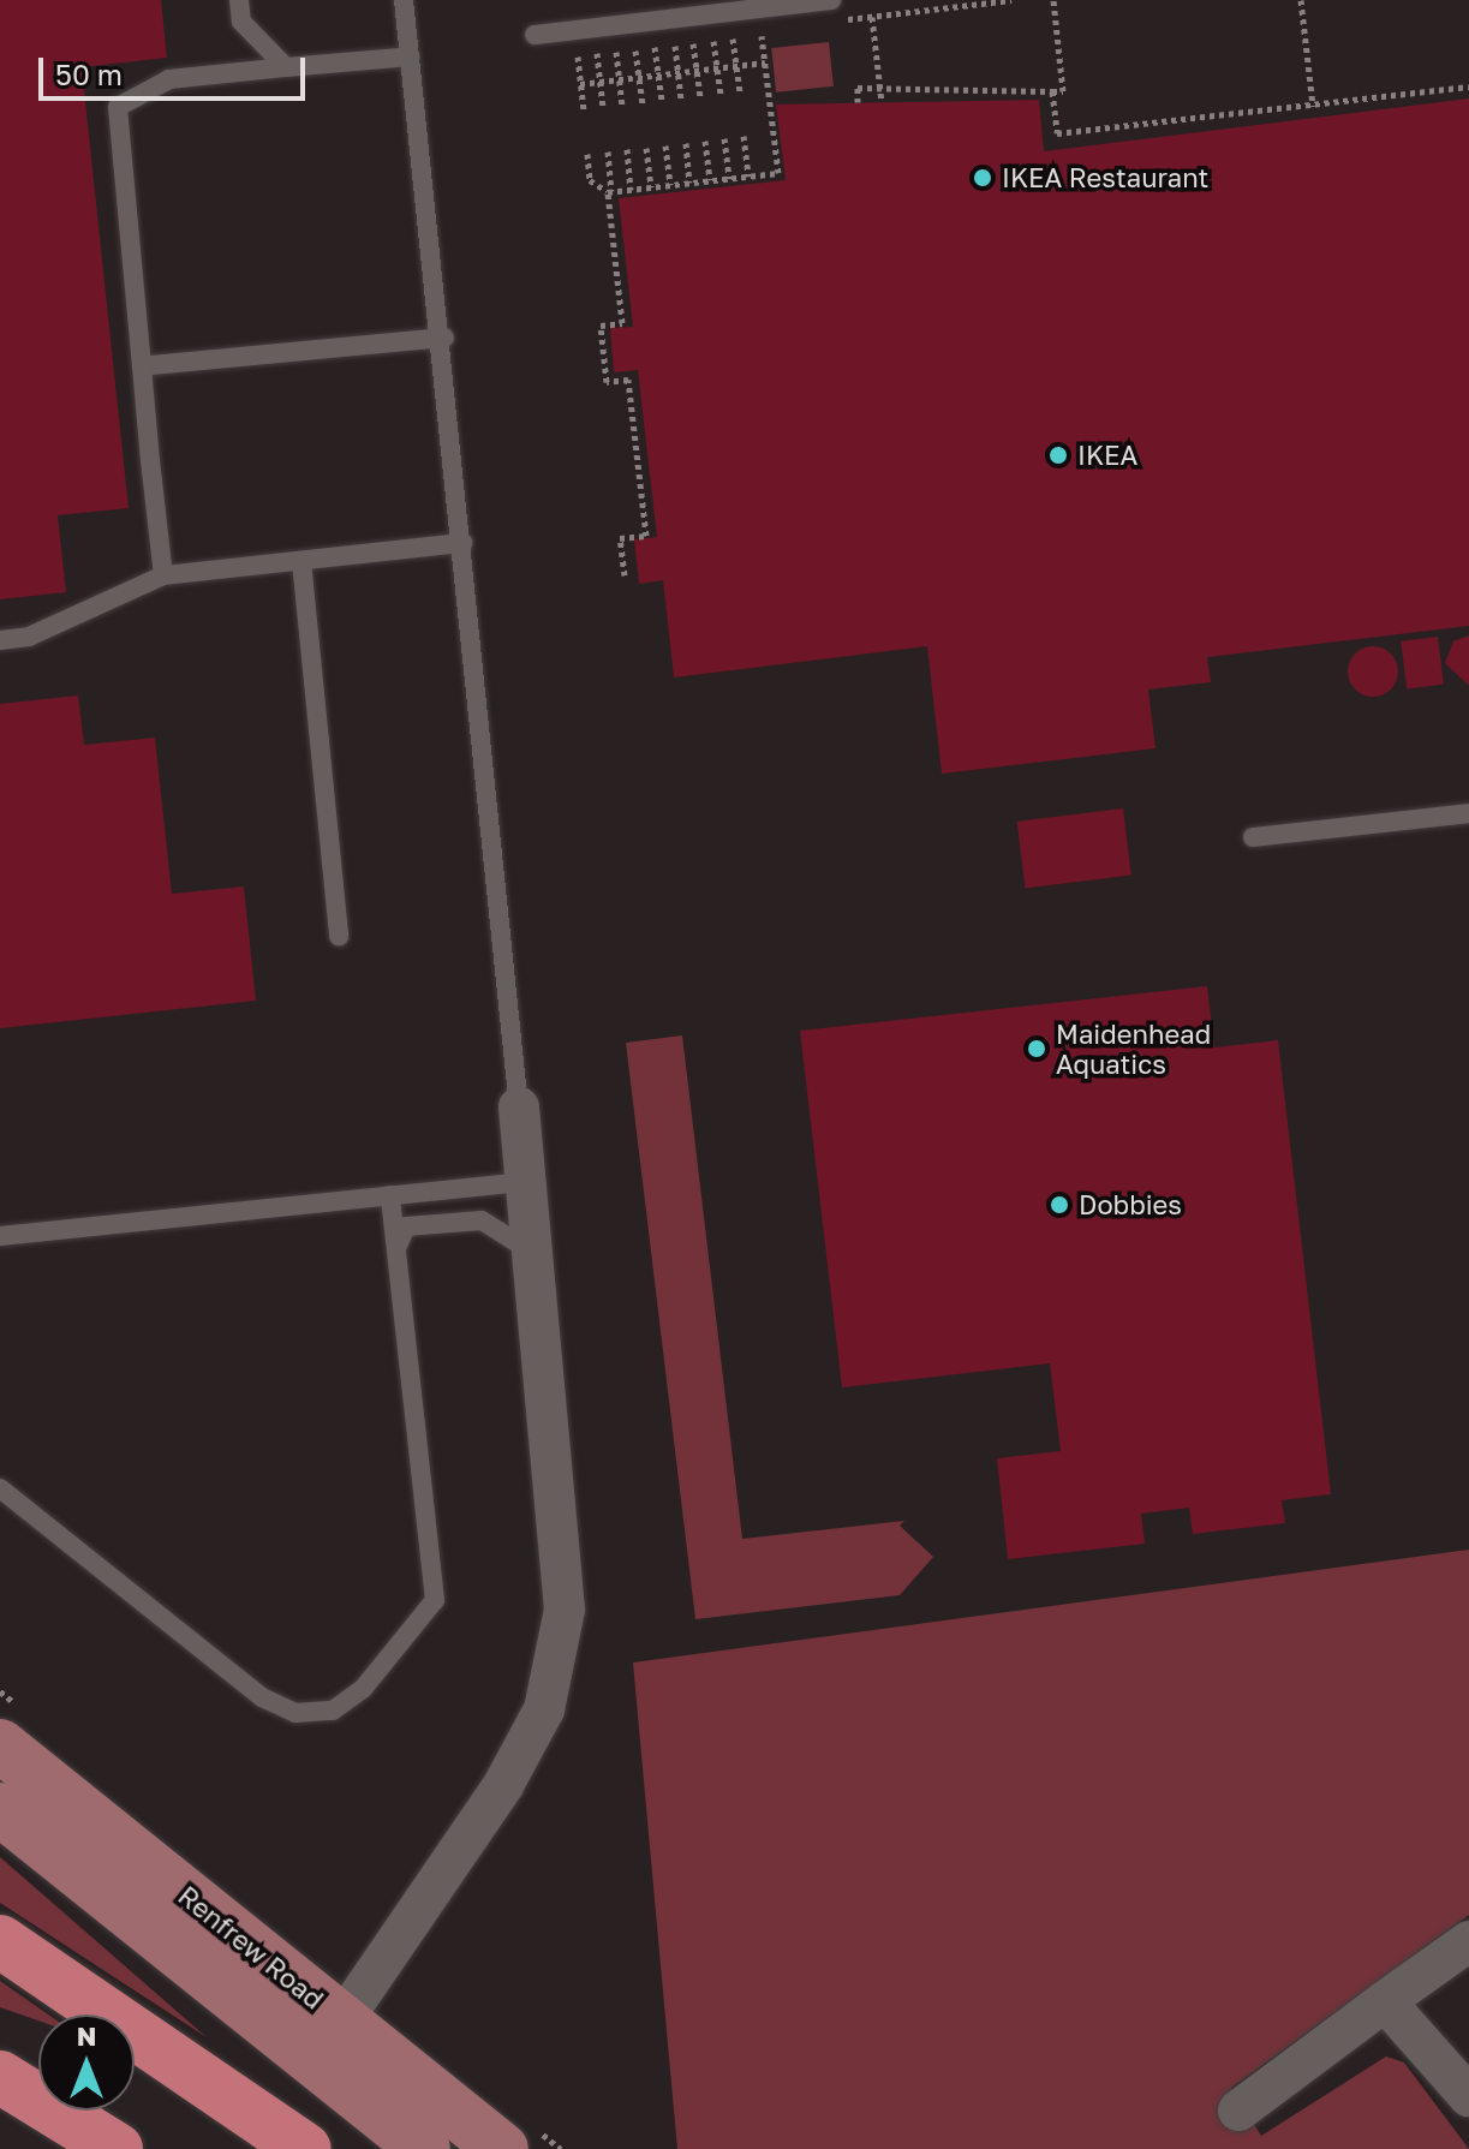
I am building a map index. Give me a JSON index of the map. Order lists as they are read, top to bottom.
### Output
{
  "streets": {
    "main road": ["Renfrew Road"]
  },
  "places": [
    "IKEA Restaurant",
    "IKEA",
    "Maidenhead Aquatics",
    "Dobbies"
  ],
  "scale_bar": "50 m",
  "north": "top"
}
